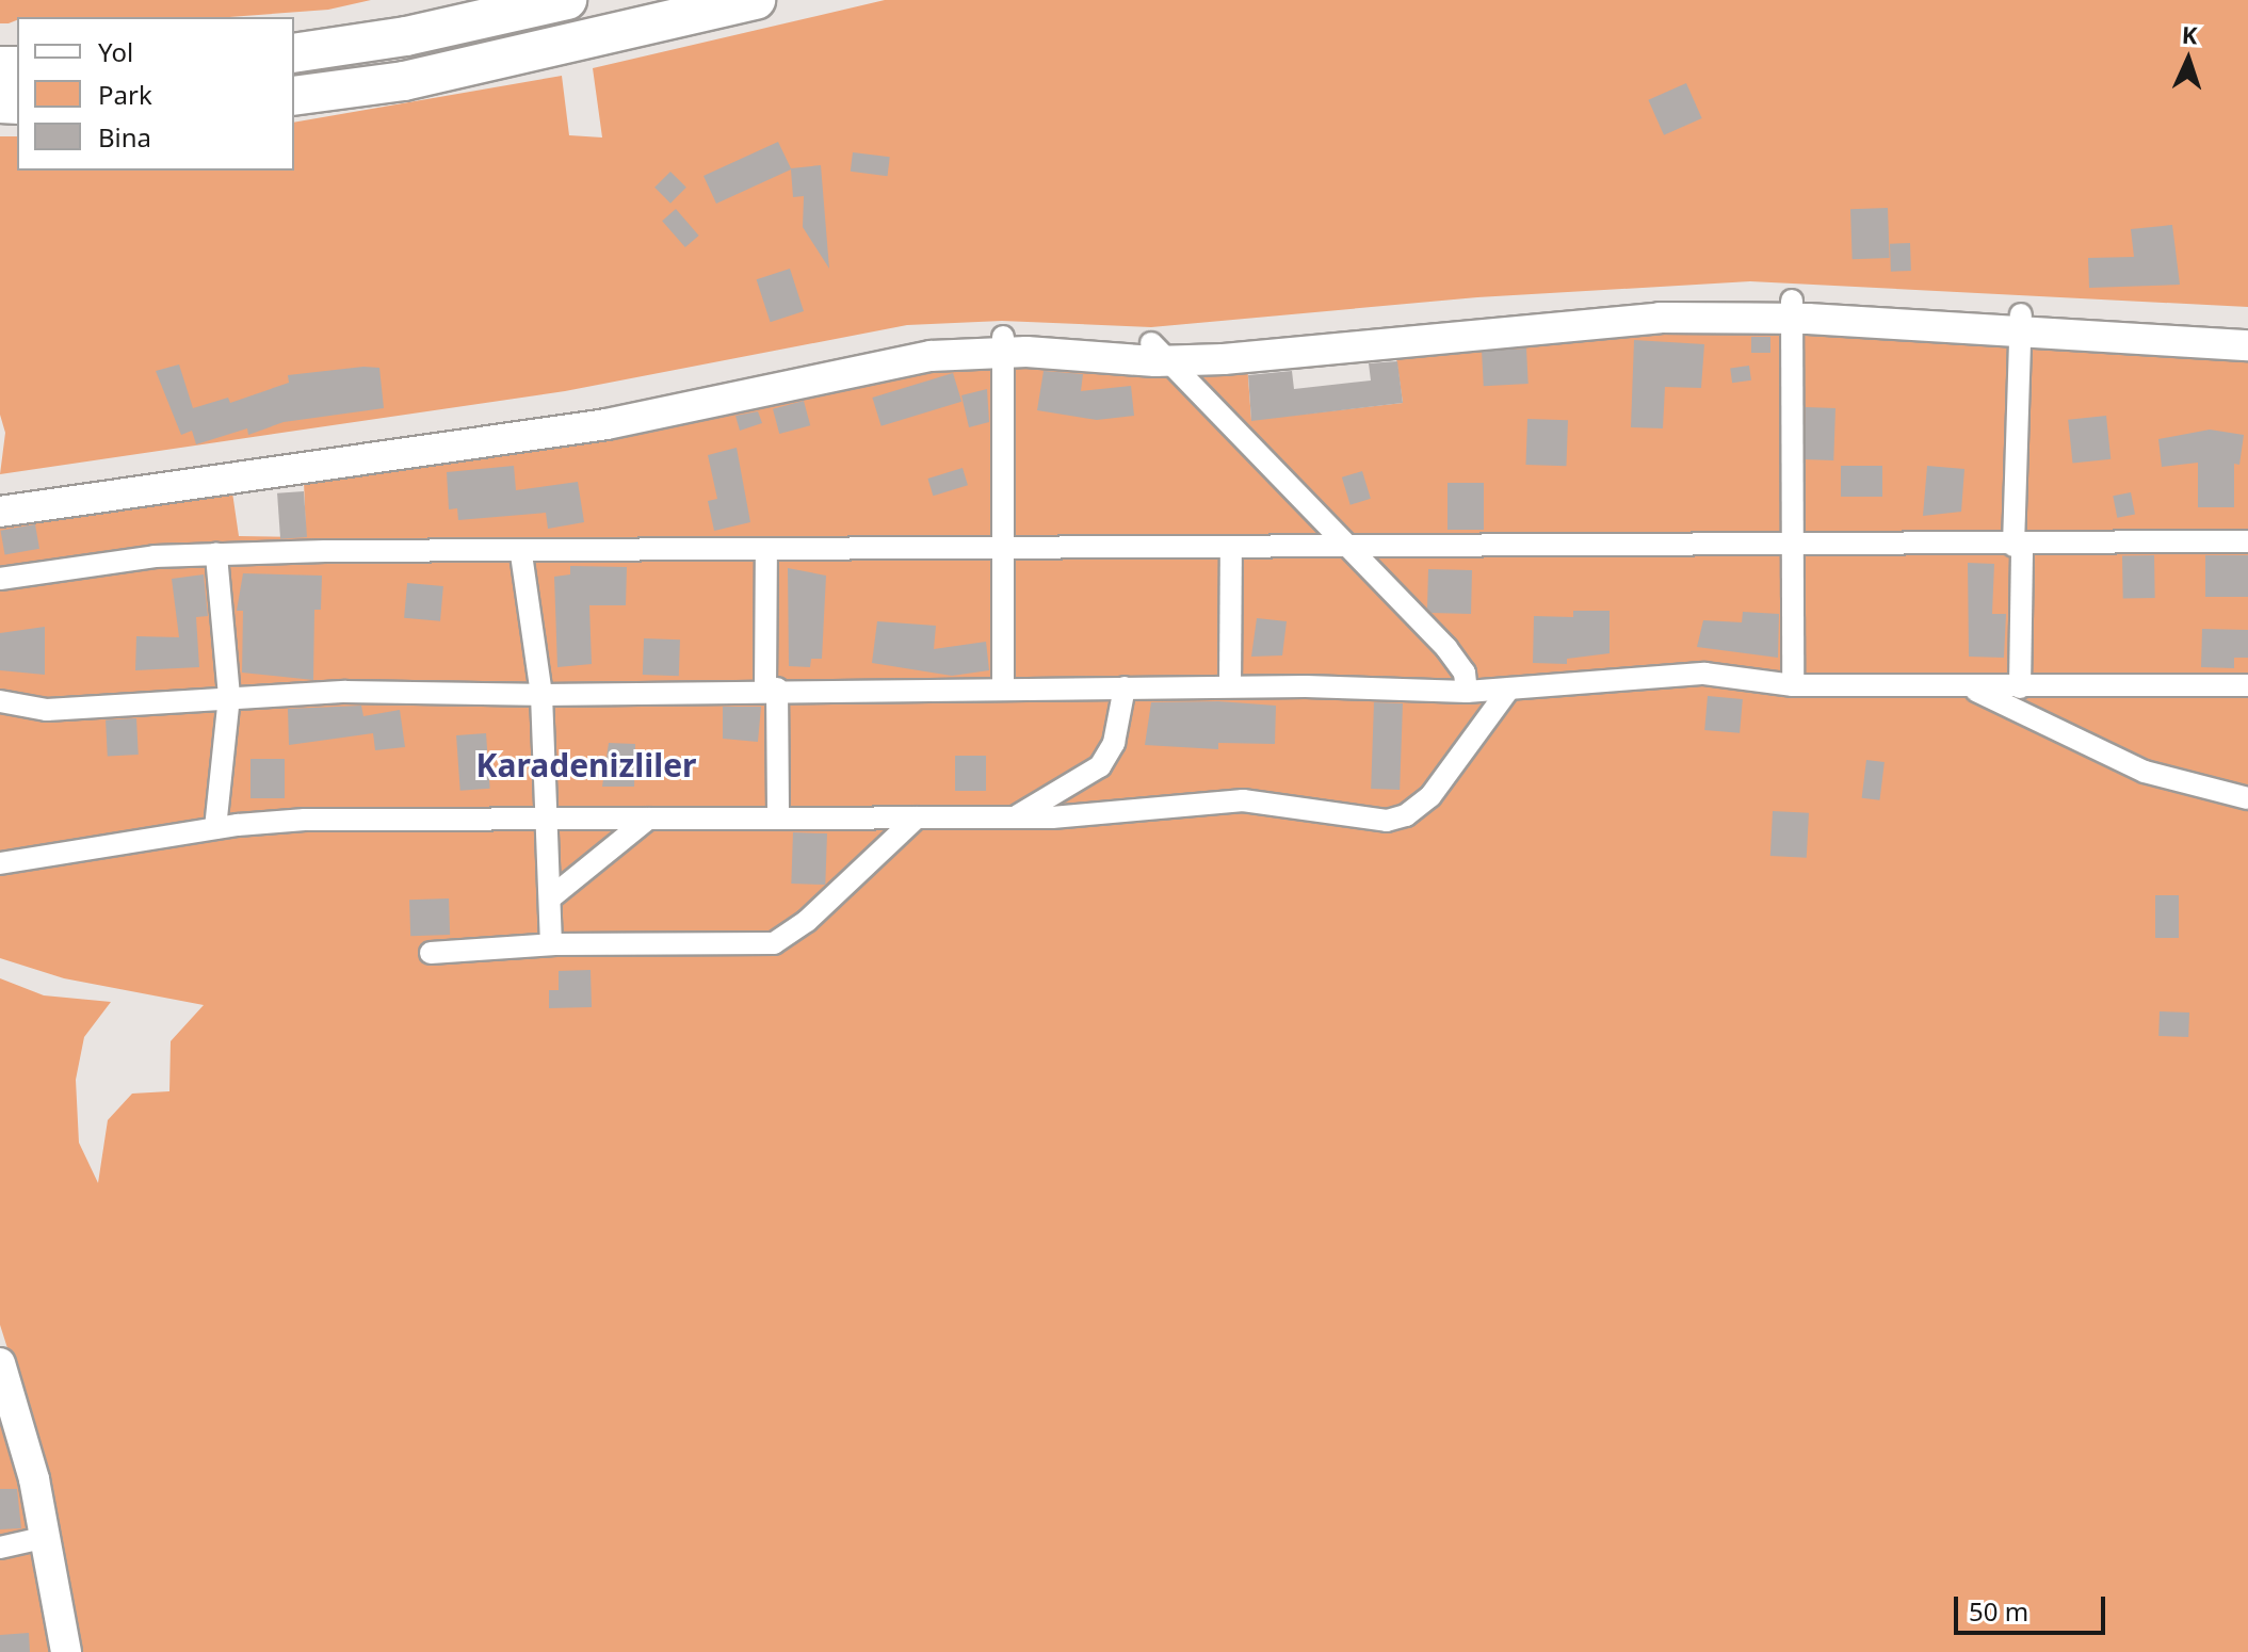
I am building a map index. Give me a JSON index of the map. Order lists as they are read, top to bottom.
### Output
{
  "districts": ["Karadenizliler"],
  "legend": ["Yol", "Park", "Bina"],
  "scale_bar": "50 m",
  "north": "top"
}
